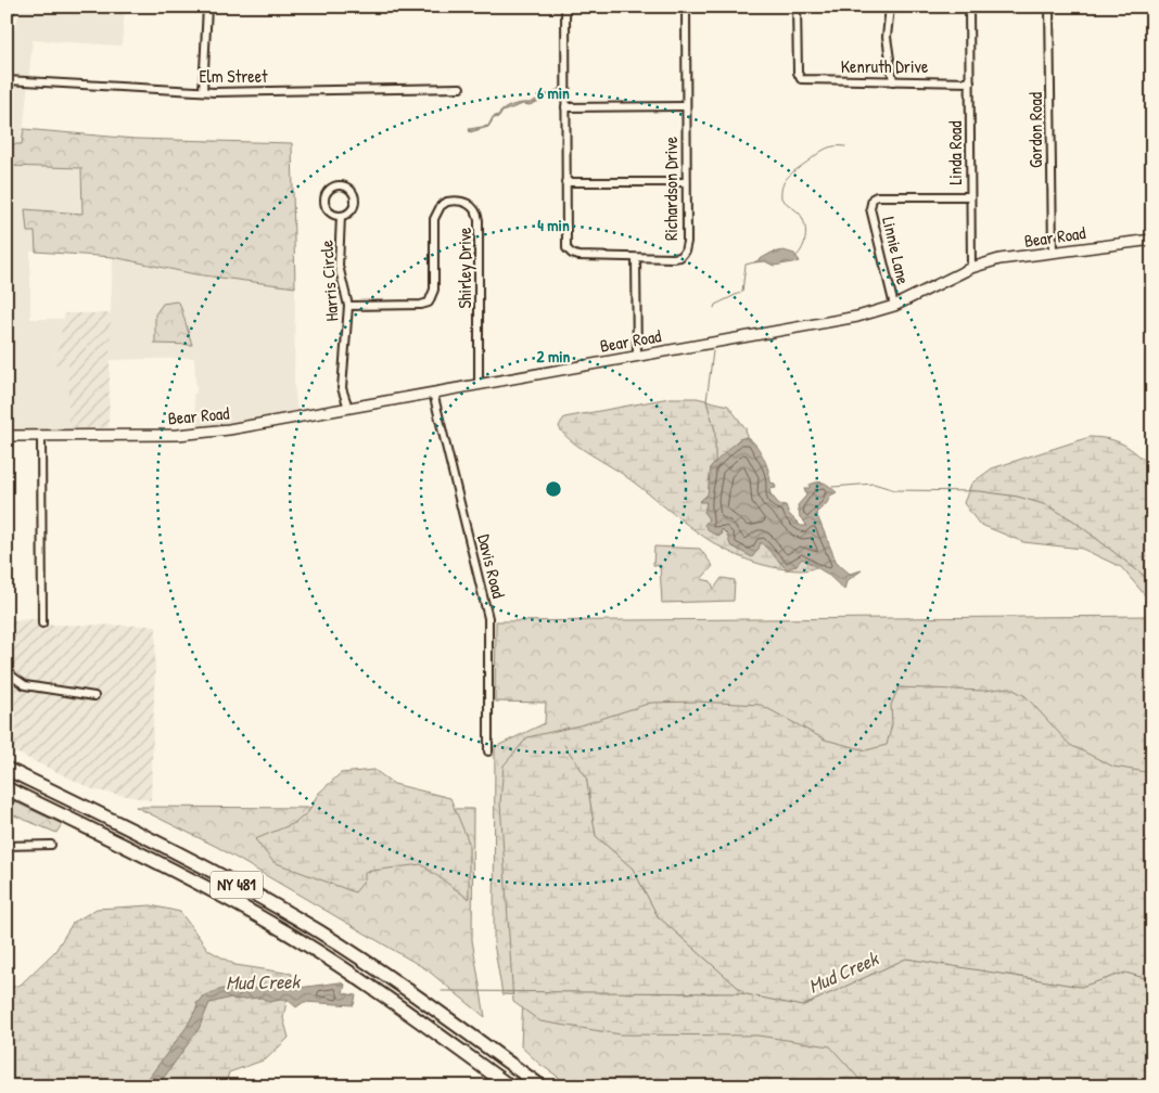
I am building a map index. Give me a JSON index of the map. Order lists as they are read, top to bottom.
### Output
{
  "streets": {
    "highway": ["NY 481"],
    "main road": ["Bear Road"],
    "street": [
      "Kenruth Drive",
      "Elm Street",
      "Gordon Road",
      "Linda Road",
      "Richardson Drive",
      "Linnie Lane",
      "Shirley Drive",
      "Harris Circle",
      "Davis Road"
    ]
  },
  "crossings": [
    ["Kenruth Drive", "Linda Road"],
    ["Gordon Road", "Bear Road"],
    ["Linda Road", "Bear Road"],
    ["Linda Road", "Linnie Lane"],
    ["Bear Road", "Linnie Lane"],
    ["Bear Road", "Shirley Drive"],
    ["Bear Road", "Harris Circle"],
    ["Bear Road", "Davis Road"],
    ["Shirley Drive", "Harris Circle"]
  ],
  "water": ["Mud Creek"],
  "rings": ["6 min", "4 min", "2 min"]
}
